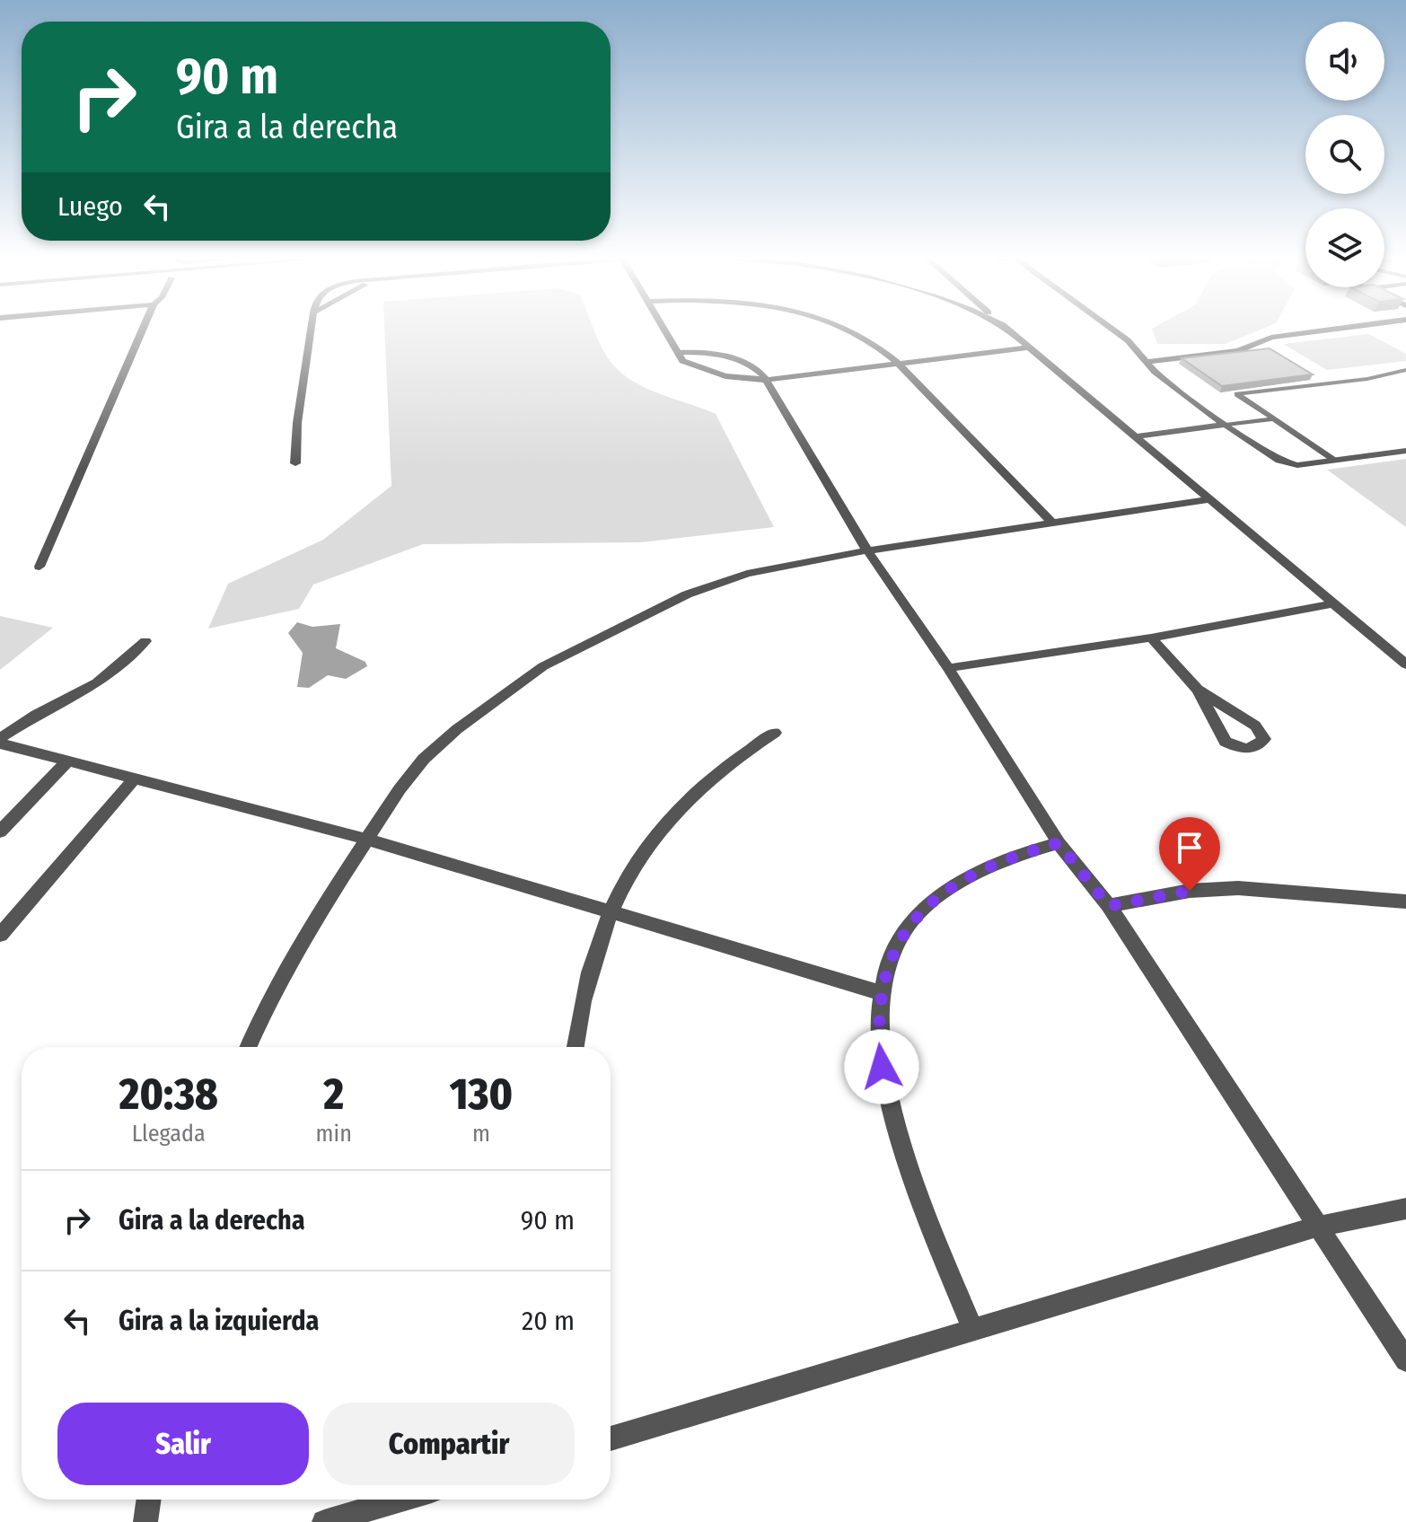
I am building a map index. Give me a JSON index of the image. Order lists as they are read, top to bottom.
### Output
{
  "page": {
    "turn": ["90 m", "Gira a la derecha"],
    "then": "Luego",
    "eta": [
      "20:38",
      "Llegada",
      "2",
      "min",
      "130",
      "m"
    ],
    "list": [
      {
        "name": "Gira a la derecha",
        "value": "90 m"
      },
      {
        "name": "Gira a la izquierda",
        "value": "20 m"
      }
    ],
    "buttons": ["Salir", "Compartir"]
  }
}
